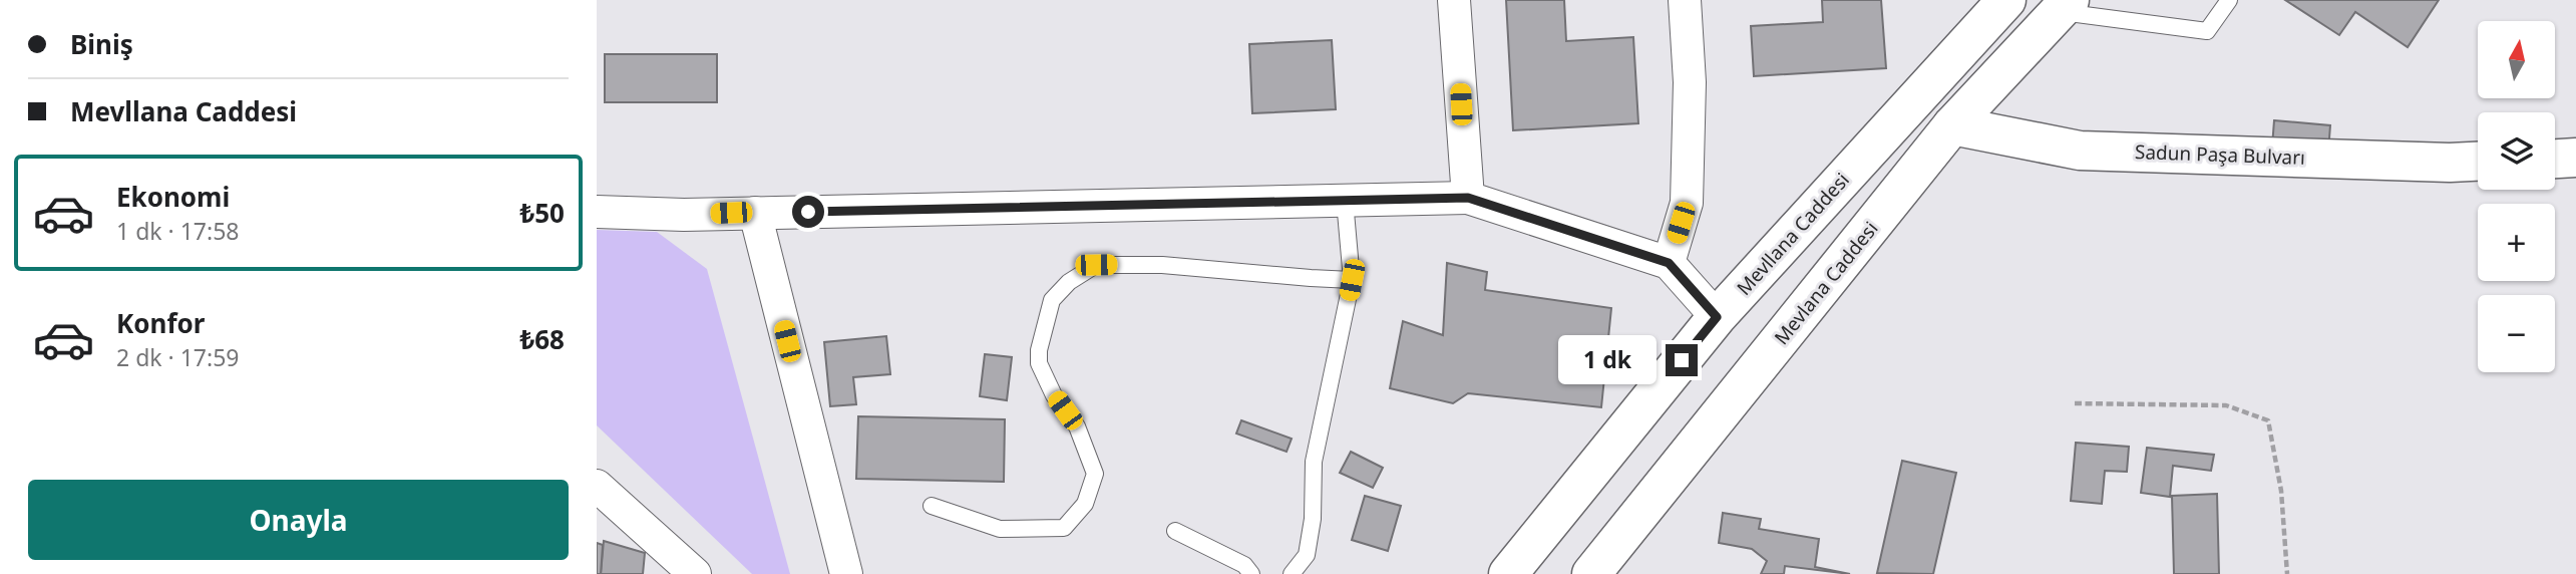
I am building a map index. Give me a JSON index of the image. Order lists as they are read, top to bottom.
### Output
{
  "streets": {
    "main road": ["Sadun Paşa Bulvarı", "Mevllana Caddesi", "Mevlana Caddesi"]
  },
  "crossings": [
    ["Sadun Paşa Bulvarı", "Mevlana Caddesi"]
  ],
  "north": "top",
  "page": {
    "banner": ["Biniş", "Mevllana Caddesi"],
    "map_buttons": ["+", "−"],
    "list": [
      {
        "name": "Ekonomi",
        "note": "1 dk · 17:58",
        "value": "₺50"
      },
      {
        "name": "Konfor",
        "note": "2 dk · 17:59",
        "value": "₺68"
      }
    ],
    "bubble": "1 dk",
    "buttons": "Onayla"
  }
}
